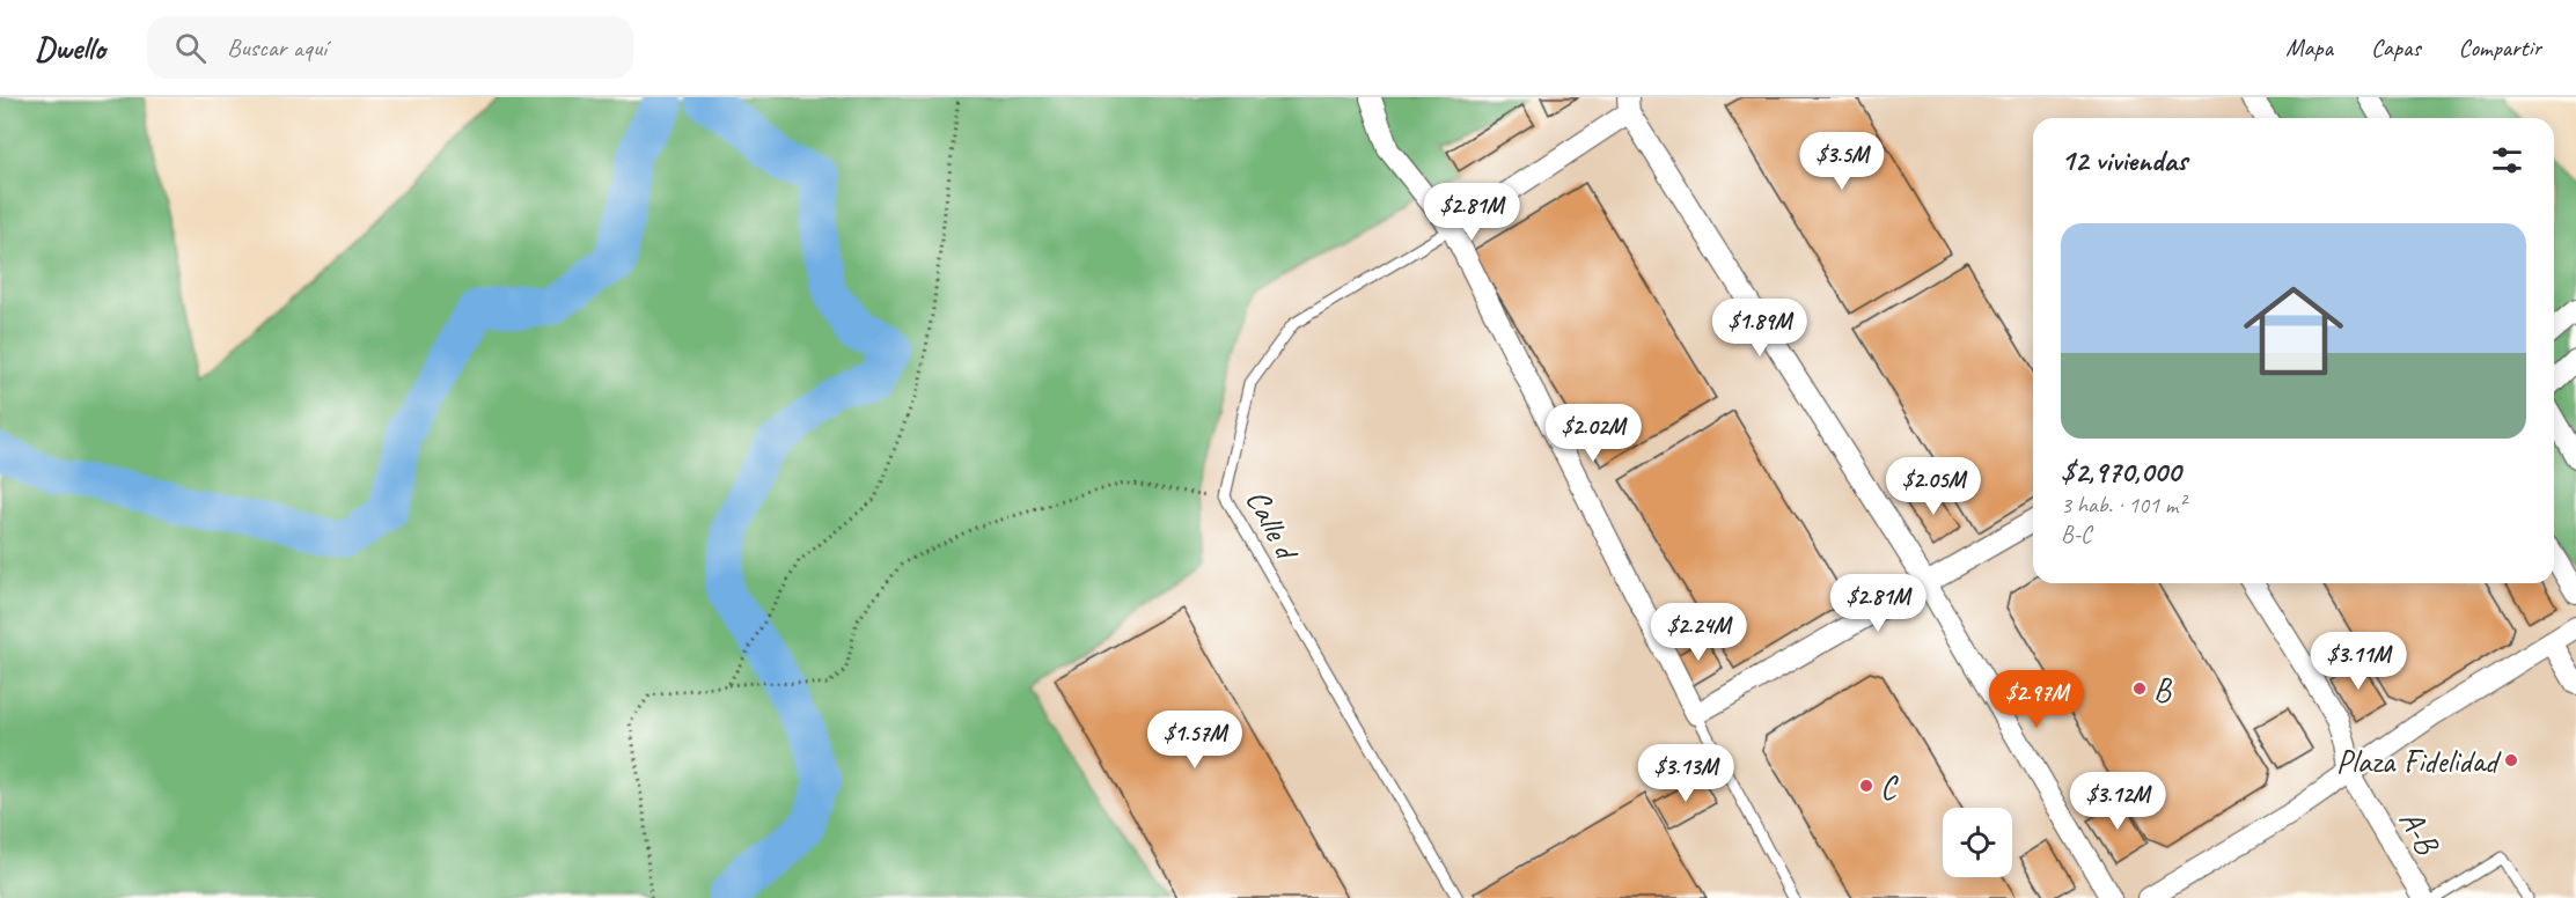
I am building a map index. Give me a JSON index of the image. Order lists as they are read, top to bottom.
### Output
{
  "streets": {
    "street": ["A-B"],
    "lane": ["Calle d"]
  },
  "places": ["B", "Plaza Fidelidad", "C"],
  "page": {
    "header": "Dwello",
    "search": "Buscar aquí",
    "nav": ["Mapa", "Capas", "Compartir"],
    "heading": "12 viviendas",
    "price": [
      "$3.5M",
      "$2.81M",
      "$1.89M",
      "$2.02M",
      "$2.05M",
      "$2.81M",
      "$2.24M",
      "$3.11M",
      "$2.97M",
      "$1.57M",
      "$3.13M",
      "$3.12M"
    ],
    "list": [
      {
        "name": "$2,970,000",
        "note": "3 hab. · 101 m² · B-C"
      }
    ]
  }
}
